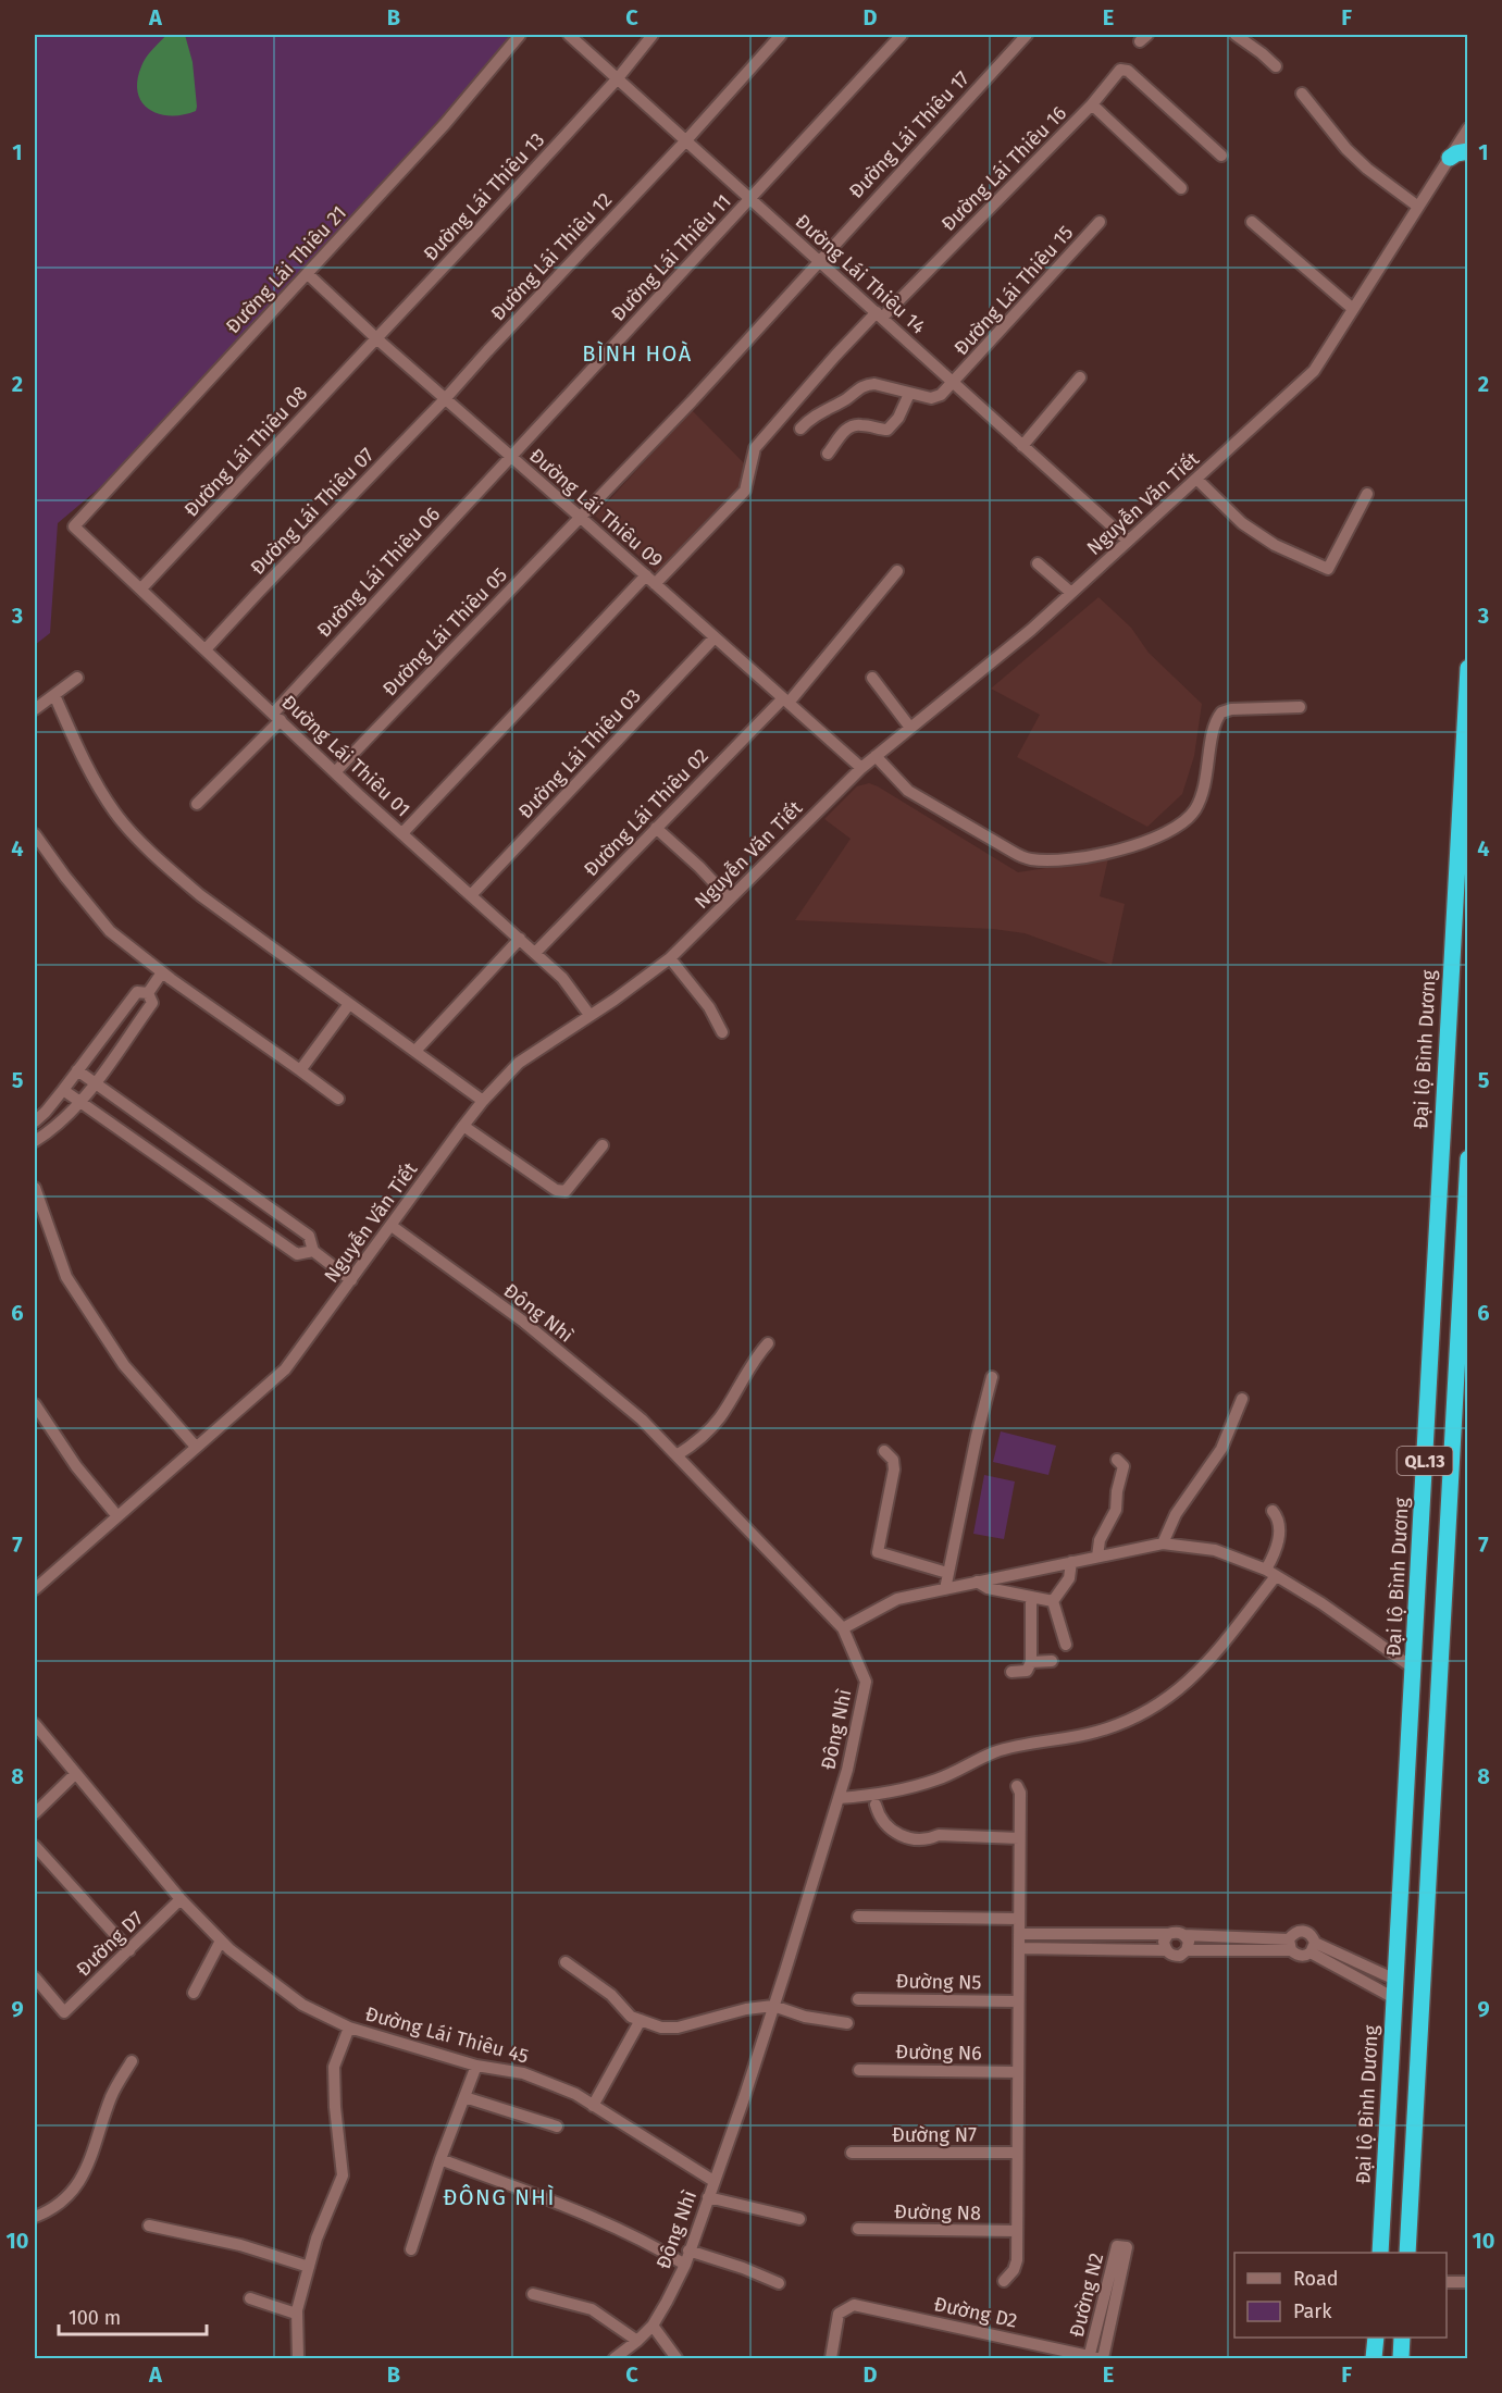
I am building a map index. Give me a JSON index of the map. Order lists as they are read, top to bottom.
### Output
{
  "streets": {
    "highway": ["Đại lộ Bình Dương", "QL.13"],
    "street": [
      "Đường Lái Thiêu 17",
      "Đường Lái Thiêu 16",
      "Đường Lái Thiêu 13",
      "Đường Lái Thiêu 12",
      "Đường Lái Thiêu 11",
      "Đường Lái Thiêu 21",
      "Đường Lái Thiêu 14",
      "Đường Lái Thiêu 15",
      "Đường Lái Thiêu 08",
      "Nguyễn Văn Tiết",
      "Đường Lái Thiêu 09",
      "Đường Lái Thiêu 07",
      "Đường Lái Thiêu 06",
      "Đường Lái Thiêu 05",
      "Đường Lái Thiêu 03",
      "Đường Lái Thiêu 01",
      "Đường Lái Thiêu 02",
      "Đông Nhì",
      "Đường D7",
      "Đường N5",
      "Đường Lái Thiêu 45",
      "Đường N6",
      "Đường N7",
      "Đường N8",
      "Đường N2",
      "Đường D2"
    ]
  },
  "crossings": [
    ["Đường Lái Thiêu 17", "Đường Lái Thiêu 14"],
    ["Đường Lái Thiêu 17", "Đường Lái Thiêu 09"],
    ["Đường Lái Thiêu 17", "Đường Lái Thiêu 05"],
    ["Đường Lái Thiêu 16", "Đường Lái Thiêu 14"],
    ["Đường Lái Thiêu 16", "Đường Lái Thiêu 09"],
    ["Đường Lái Thiêu 16", "Đường Lái Thiêu 01"],
    ["Đường Lái Thiêu 13", "Đường Lái Thiêu 14"],
    ["Đường Lái Thiêu 13", "Đường Lái Thiêu 08"],
    ["Đường Lái Thiêu 13", "Đường Lái Thiêu 09"],
    ["Đường Lái Thiêu 12", "Đường Lái Thiêu 14"],
    ["Đường Lái Thiêu 12", "Đường Lái Thiêu 09"],
    ["Đường Lái Thiêu 12", "Đường Lái Thiêu 07"],
    ["Đường Lái Thiêu 11", "Đường Lái Thiêu 14"],
    ["Đường Lái Thiêu 11", "Đường Lái Thiêu 09"],
    ["Đường Lái Thiêu 11", "Đường Lái Thiêu 06"],
    ["Đường Lái Thiêu 21", "Đường Lái Thiêu 09"],
    ["Đường Lái Thiêu 21", "Đường Lái Thiêu 01"],
    ["Đường Lái Thiêu 14", "Đường Lái Thiêu 15"],
    ["Đường Lái Thiêu 14", "Nguyễn Văn Tiết"],
    ["Đường Lái Thiêu 08", "Đường Lái Thiêu 09"],
    ["Đường Lái Thiêu 08", "Đường Lái Thiêu 01"],
    ["Nguyễn Văn Tiết", "Đường Lái Thiêu 09"],
    ["Nguyễn Văn Tiết", "Đường Lái Thiêu 01"],
    ["Nguyễn Văn Tiết", "Đông Nhì"],
    ["Đường Lái Thiêu 09", "Đường Lái Thiêu 07"],
    ["Đường Lái Thiêu 09", "Đường Lái Thiêu 06"],
    ["Đường Lái Thiêu 09", "Đường Lái Thiêu 05"],
    ["Đường Lái Thiêu 09", "Đường Lái Thiêu 03"],
    ["Đường Lái Thiêu 09", "Đường Lái Thiêu 02"],
    ["Đường Lái Thiêu 07", "Đường Lái Thiêu 01"],
    ["Đường Lái Thiêu 06", "Đường Lái Thiêu 01"],
    ["Đường Lái Thiêu 05", "Đường Lái Thiêu 01"],
    ["Đường Lái Thiêu 03", "Đường Lái Thiêu 01"],
    ["Đường Lái Thiêu 01", "Đường Lái Thiêu 02"],
    ["Đông Nhì", "Đường Lái Thiêu 45"],
    ["Đường D7", "Đường Lái Thiêu 45"],
    ["Đường N2", "Đường D2"]
  ],
  "districts": ["BÌNH HOÀ", "ĐÔNG NHÌ"],
  "legend": ["Road", "Park"],
  "scale_bar": "100 m",
  "grid": {
    "columns": [
      "A",
      "B",
      "C",
      "D",
      "E",
      "F"
    ],
    "rows": [
      "1",
      "2",
      "3",
      "4",
      "5",
      "6",
      "7",
      "8",
      "9",
      "10"
    ]
  }
}
